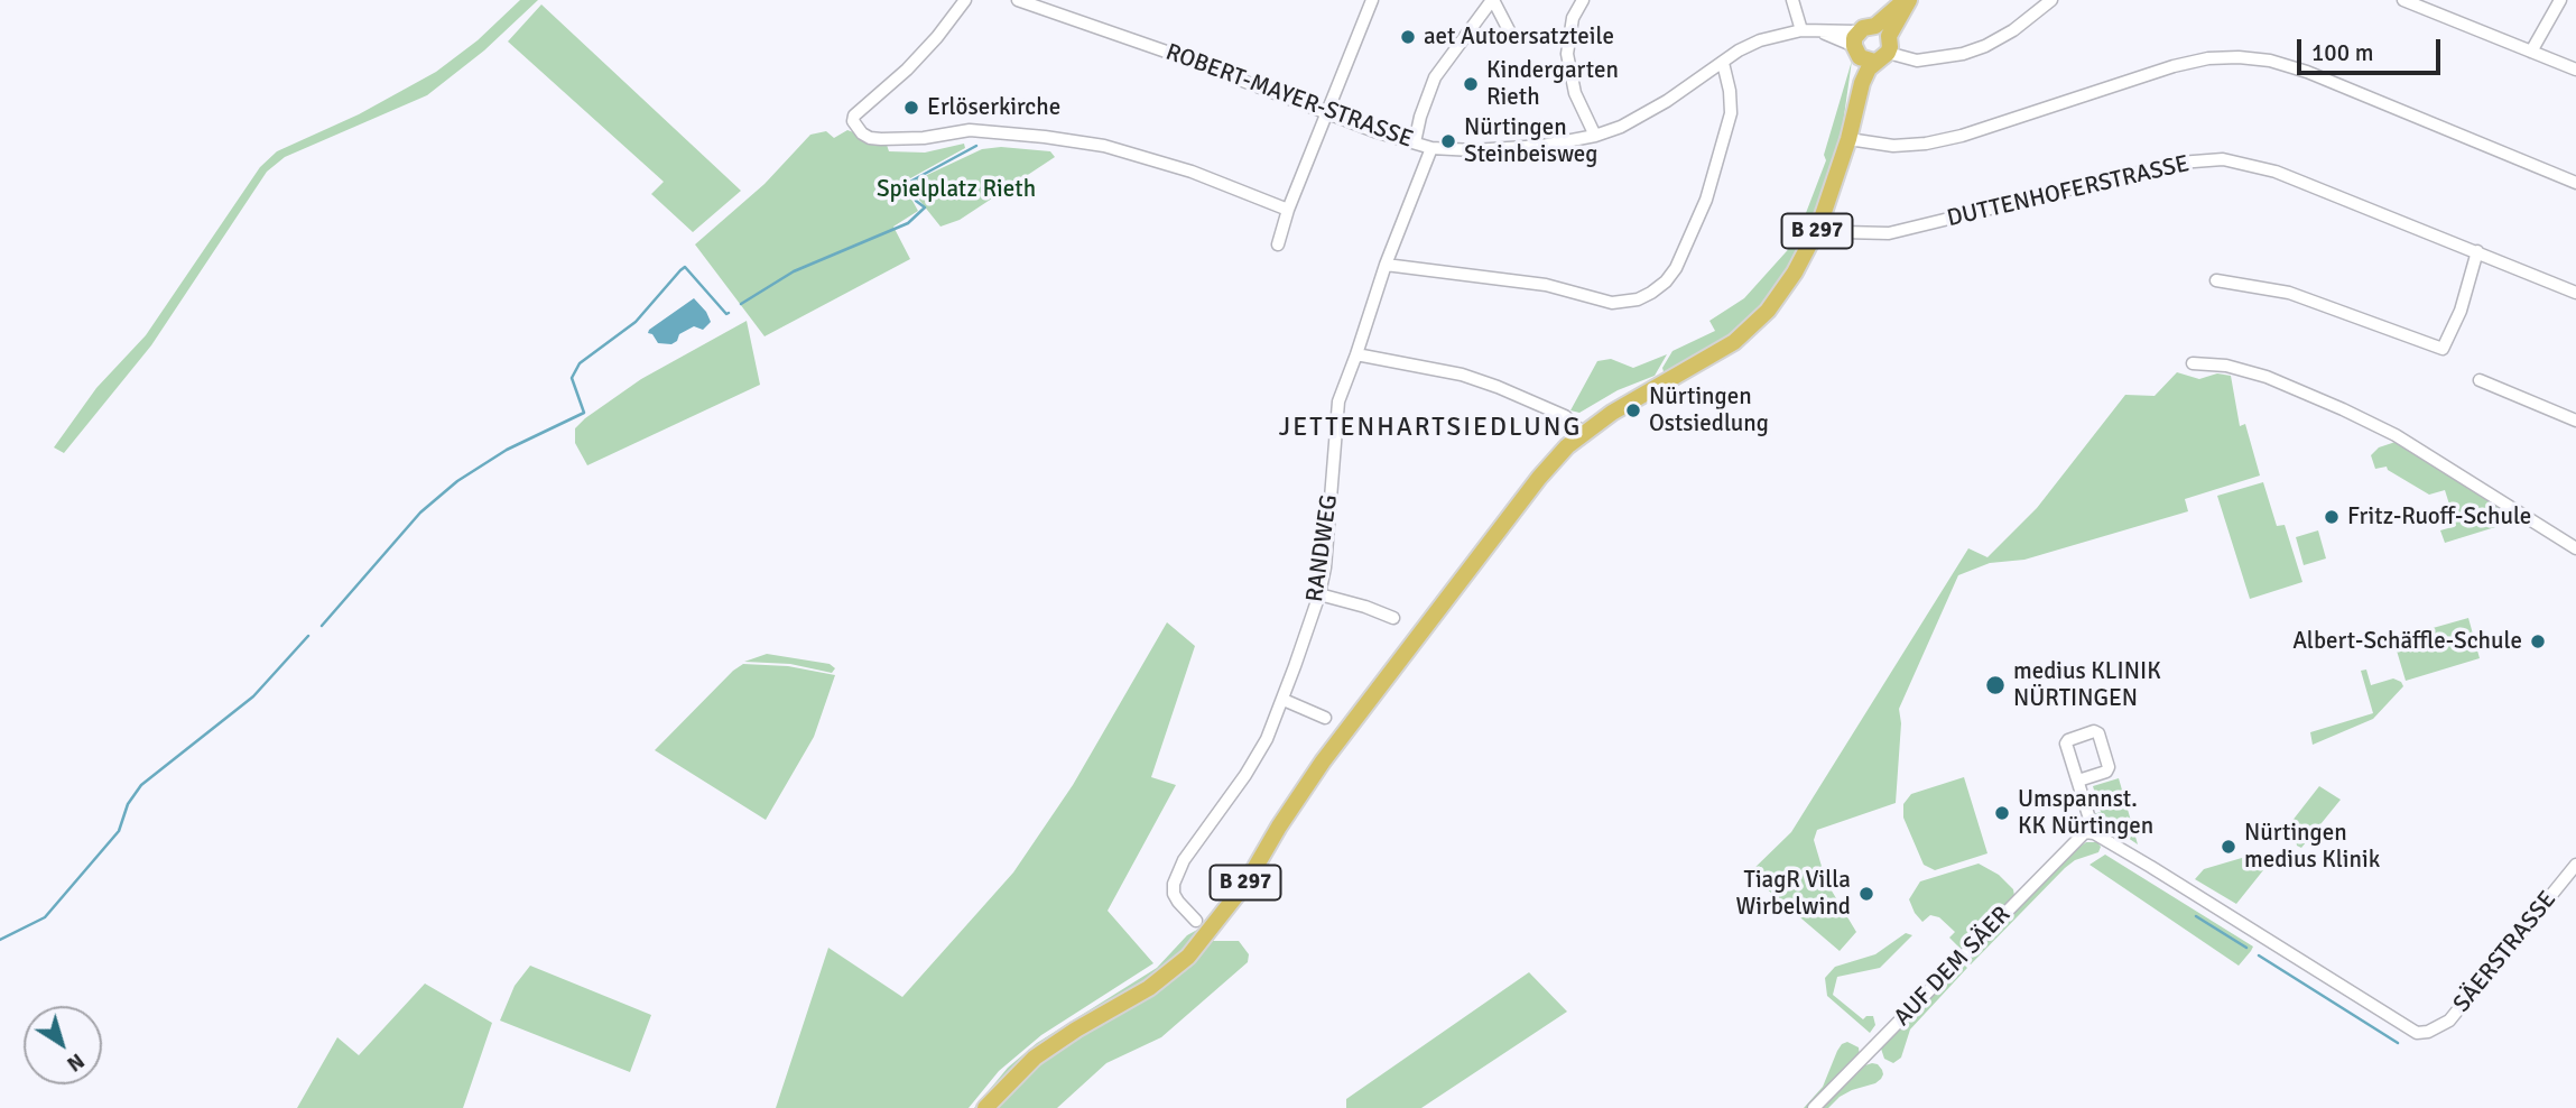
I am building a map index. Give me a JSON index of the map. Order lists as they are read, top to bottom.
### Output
{
  "streets": {
    "main road": ["B 297"],
    "street": [
      "ROBERT-MAYER-STRASSE",
      "DUTTENHOFERSTRASSE",
      "RANDWEG",
      "SÄERSTRASSE",
      "AUF DEM SÄER"
    ]
  },
  "crossings": [
    ["ROBERT-MAYER-STRASSE", "B 297"],
    ["ROBERT-MAYER-STRASSE", "RANDWEG"],
    ["DUTTENHOFERSTRASSE", "B 297"],
    ["SÄERSTRASSE", "AUF DEM SÄER"]
  ],
  "districts": ["JETTENHARTSIEDLUNG"],
  "parks": ["Spielplatz Rieth"],
  "places": [
    "aet Autoersatzteile",
    "Kindergarten Rieth",
    "Erlöserkirche",
    "Nürtingen Steinbeisweg",
    "Nürtingen Ostsiedlung",
    "Fritz-Ruoff-Schule",
    "Albert-Schäffle-Schule",
    "medius KLINIK NÜRTINGEN",
    "Umspannst. KK Nürtingen",
    "Nürtingen medius Klinik",
    "TiagR Villa Wirbelwind"
  ],
  "scale_bar": "100 m",
  "north": "bottom right"
}
